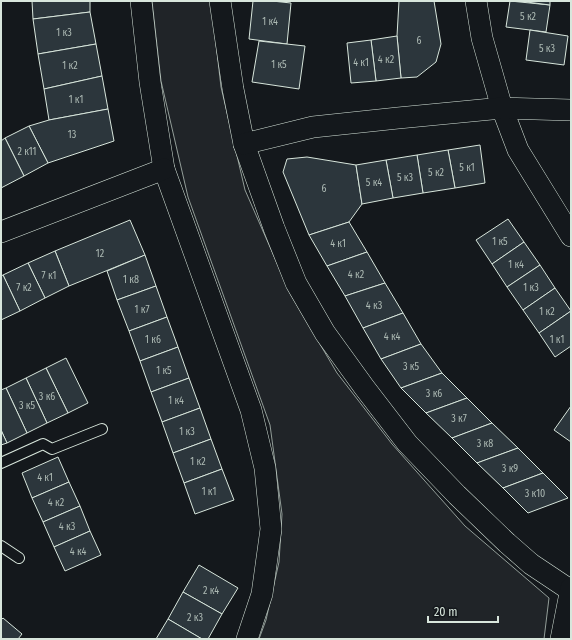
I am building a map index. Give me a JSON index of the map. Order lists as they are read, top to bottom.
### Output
{
  "house_numbers": [
    "5 к2",
    "1 к4",
    "1 к3",
    "6",
    "5 к3",
    "4 к2",
    "4 к1",
    "1 к5",
    "1 к2",
    "1 к1",
    "13",
    "2 к11",
    "5 к1",
    "5 к2",
    "5 к3",
    "5 к4",
    "6",
    "1 к5",
    "4 к1",
    "12",
    "1 к4",
    "4 к2",
    "7 к1",
    "1 к8",
    "7 к2",
    "1 к3",
    "4 к3",
    "1 к7",
    "1 к2",
    "4 к4",
    "1 к6",
    "1 к1",
    "3 к5",
    "1 к5",
    "3 к6",
    "3 к6",
    "1 к4",
    "3 к5",
    "3 к7",
    "1 к3",
    "3 к8",
    "1 к2",
    "3 к9",
    "4 к1",
    "1 к1",
    "3 к10",
    "4 к2",
    "4 к3",
    "4 к4",
    "2 к4",
    "2 к3"
  ],
  "scale_bar": "20 m"
}
